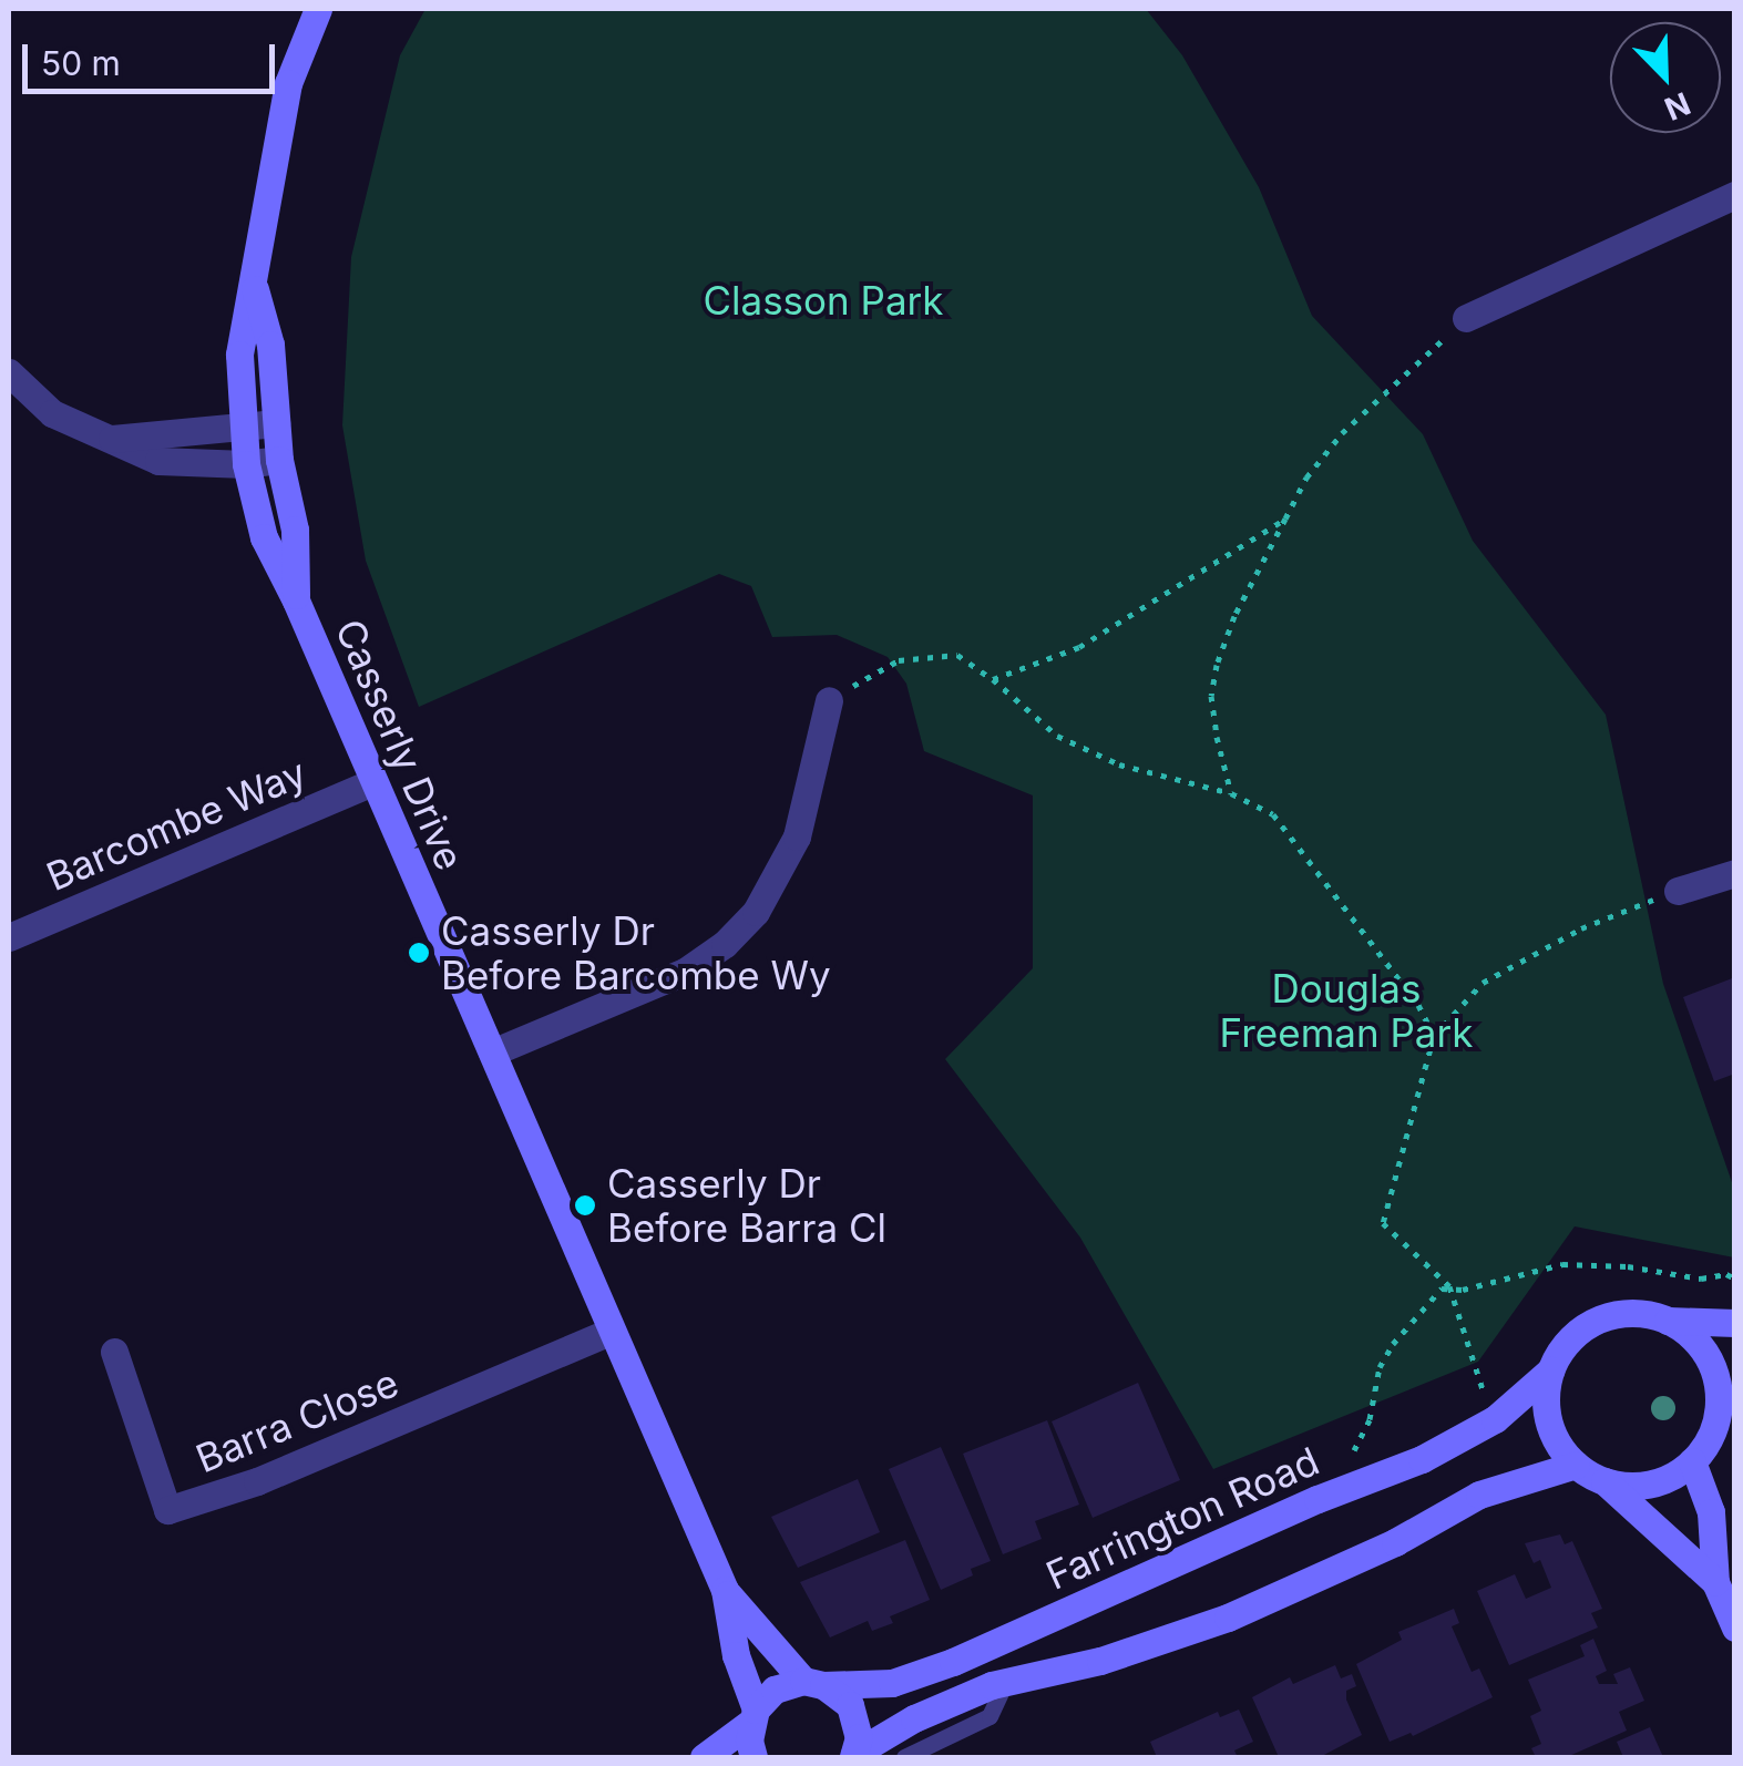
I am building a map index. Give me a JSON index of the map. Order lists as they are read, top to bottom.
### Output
{
  "streets": {
    "main road": ["Casserly Drive", "Farrington Road"],
    "street": ["Barcombe Way", "Barra Close"]
  },
  "crossings": [
    ["Casserly Drive", "Barcombe Way"],
    ["Casserly Drive", "Barra Close"],
    ["Casserly Drive", "Farrington Road"]
  ],
  "parks": ["Classon Park", "Douglas Freeman Park"],
  "places": ["Casserly Dr Before Barcombe Wy", "Casserly Dr Before Barra Cl"],
  "scale_bar": "50 m",
  "north": "bottom right"
}
